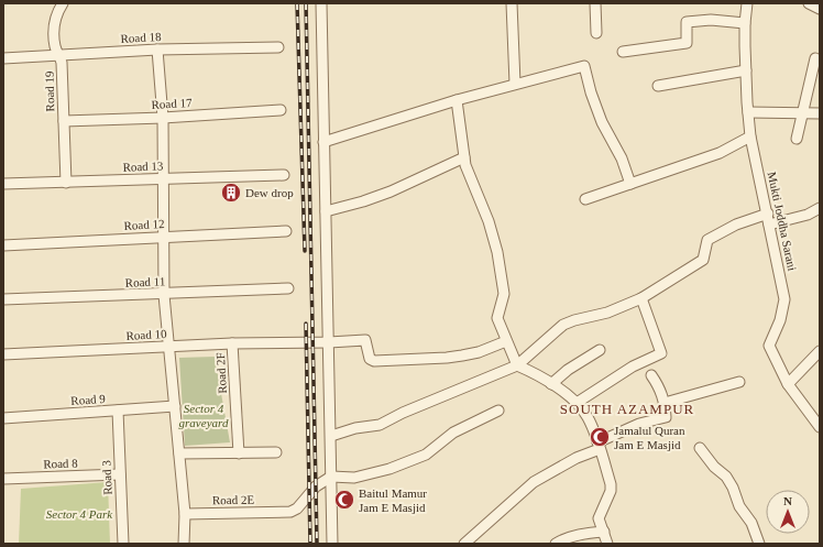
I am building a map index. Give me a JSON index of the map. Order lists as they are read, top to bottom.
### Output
{
  "streets": {
    "street": [
      "Road 18",
      "Road 19",
      "Road 17",
      "Road 13",
      "Mukti Joddha Sarani",
      "Road 12",
      "Road 11",
      "Road 10",
      "Road 2F",
      "Road 9",
      "Road 8",
      "Road 3",
      "Road 2E"
    ]
  },
  "crossings": [
    ["Road 18", "Road 19"],
    ["Road 19", "Road 17"],
    ["Road 19", "Road 13"],
    ["Road 10", "Road 2F"],
    ["Road 9", "Road 3"],
    ["Road 8", "Road 3"]
  ],
  "districts": ["SOUTH AZAMPUR"],
  "parks": ["Sector 4 graveyard", "Sector 4 Park"],
  "places": {
    "building": ["Dew drop"],
    "mosque": ["Jamalul Quran Jam E Masjid", "Baitul Mamur Jam E Masjid"]
  },
  "north": "top"
}
